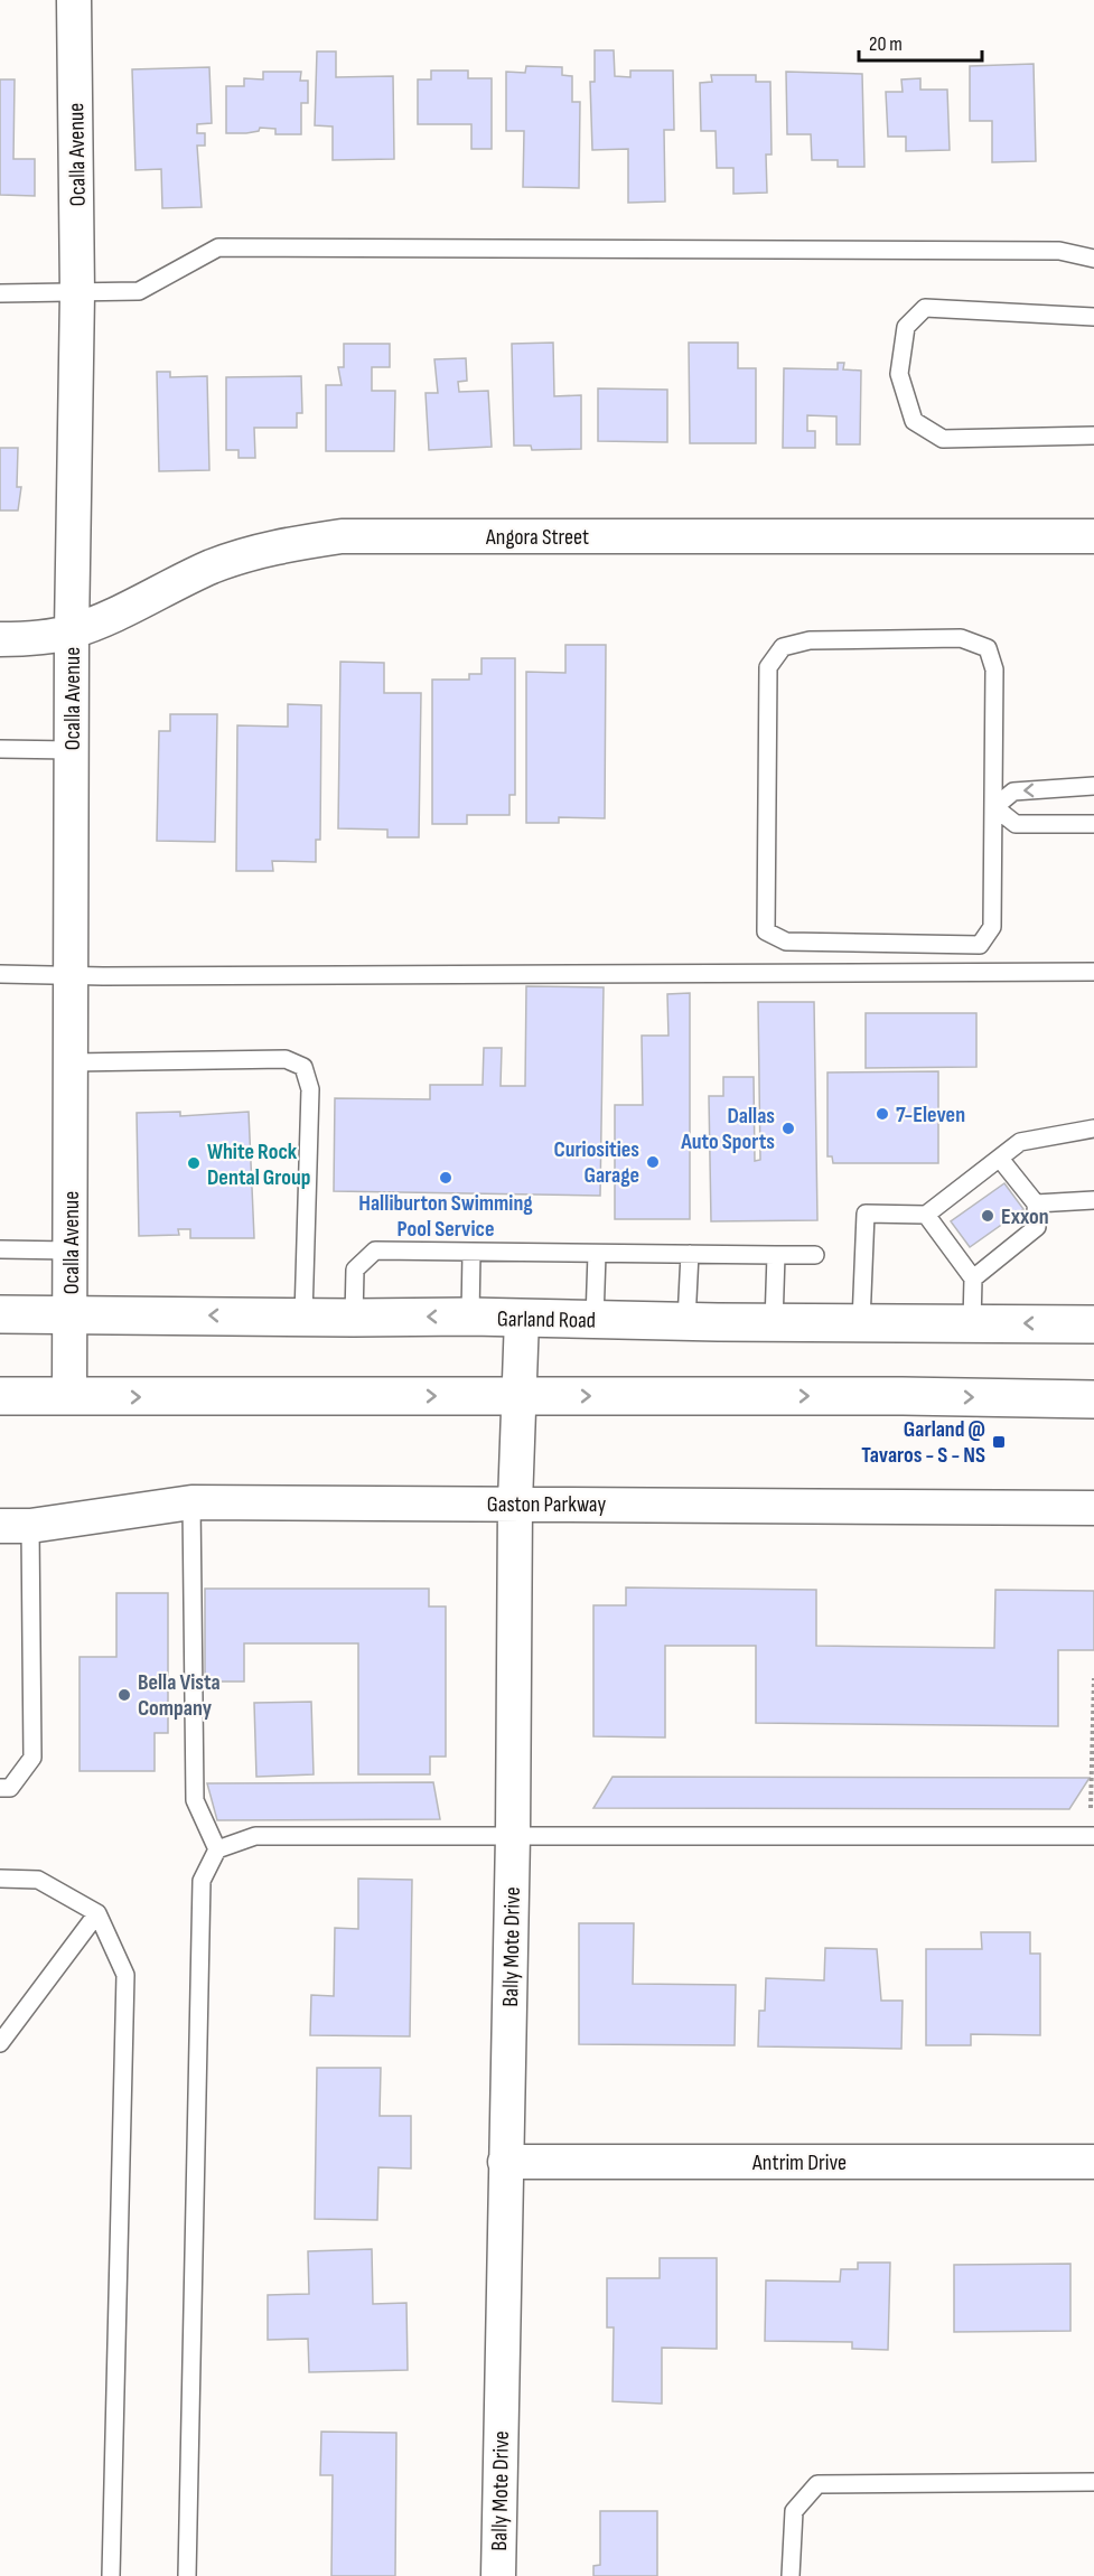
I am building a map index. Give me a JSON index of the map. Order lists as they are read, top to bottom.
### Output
{
  "streets": {
    "main road": ["Garland Road"],
    "street": [
      "Ocalla Avenue",
      "Angora Street",
      "Gaston Parkway",
      "Bally Mote Drive",
      "Antrim Drive"
    ]
  },
  "crossings": [
    ["Ocalla Avenue", "Angora Street"],
    ["Ocalla Avenue", "Garland Road"],
    ["Garland Road", "Bally Mote Drive"],
    ["Gaston Parkway", "Bally Mote Drive"],
    ["Bally Mote Drive", "Antrim Drive"]
  ],
  "places": {
    "other": [
      "7-Eleven",
      "Dallas Auto Sports",
      "Curiosities Garage",
      "White Rock Dental Group",
      "Halliburton Swimming Pool Service",
      "Exxon",
      "Bella Vista Company"
    ],
    "transit": ["Garland @ Tavaros - S - NS"]
  },
  "scale_bar": "20 m"
}
